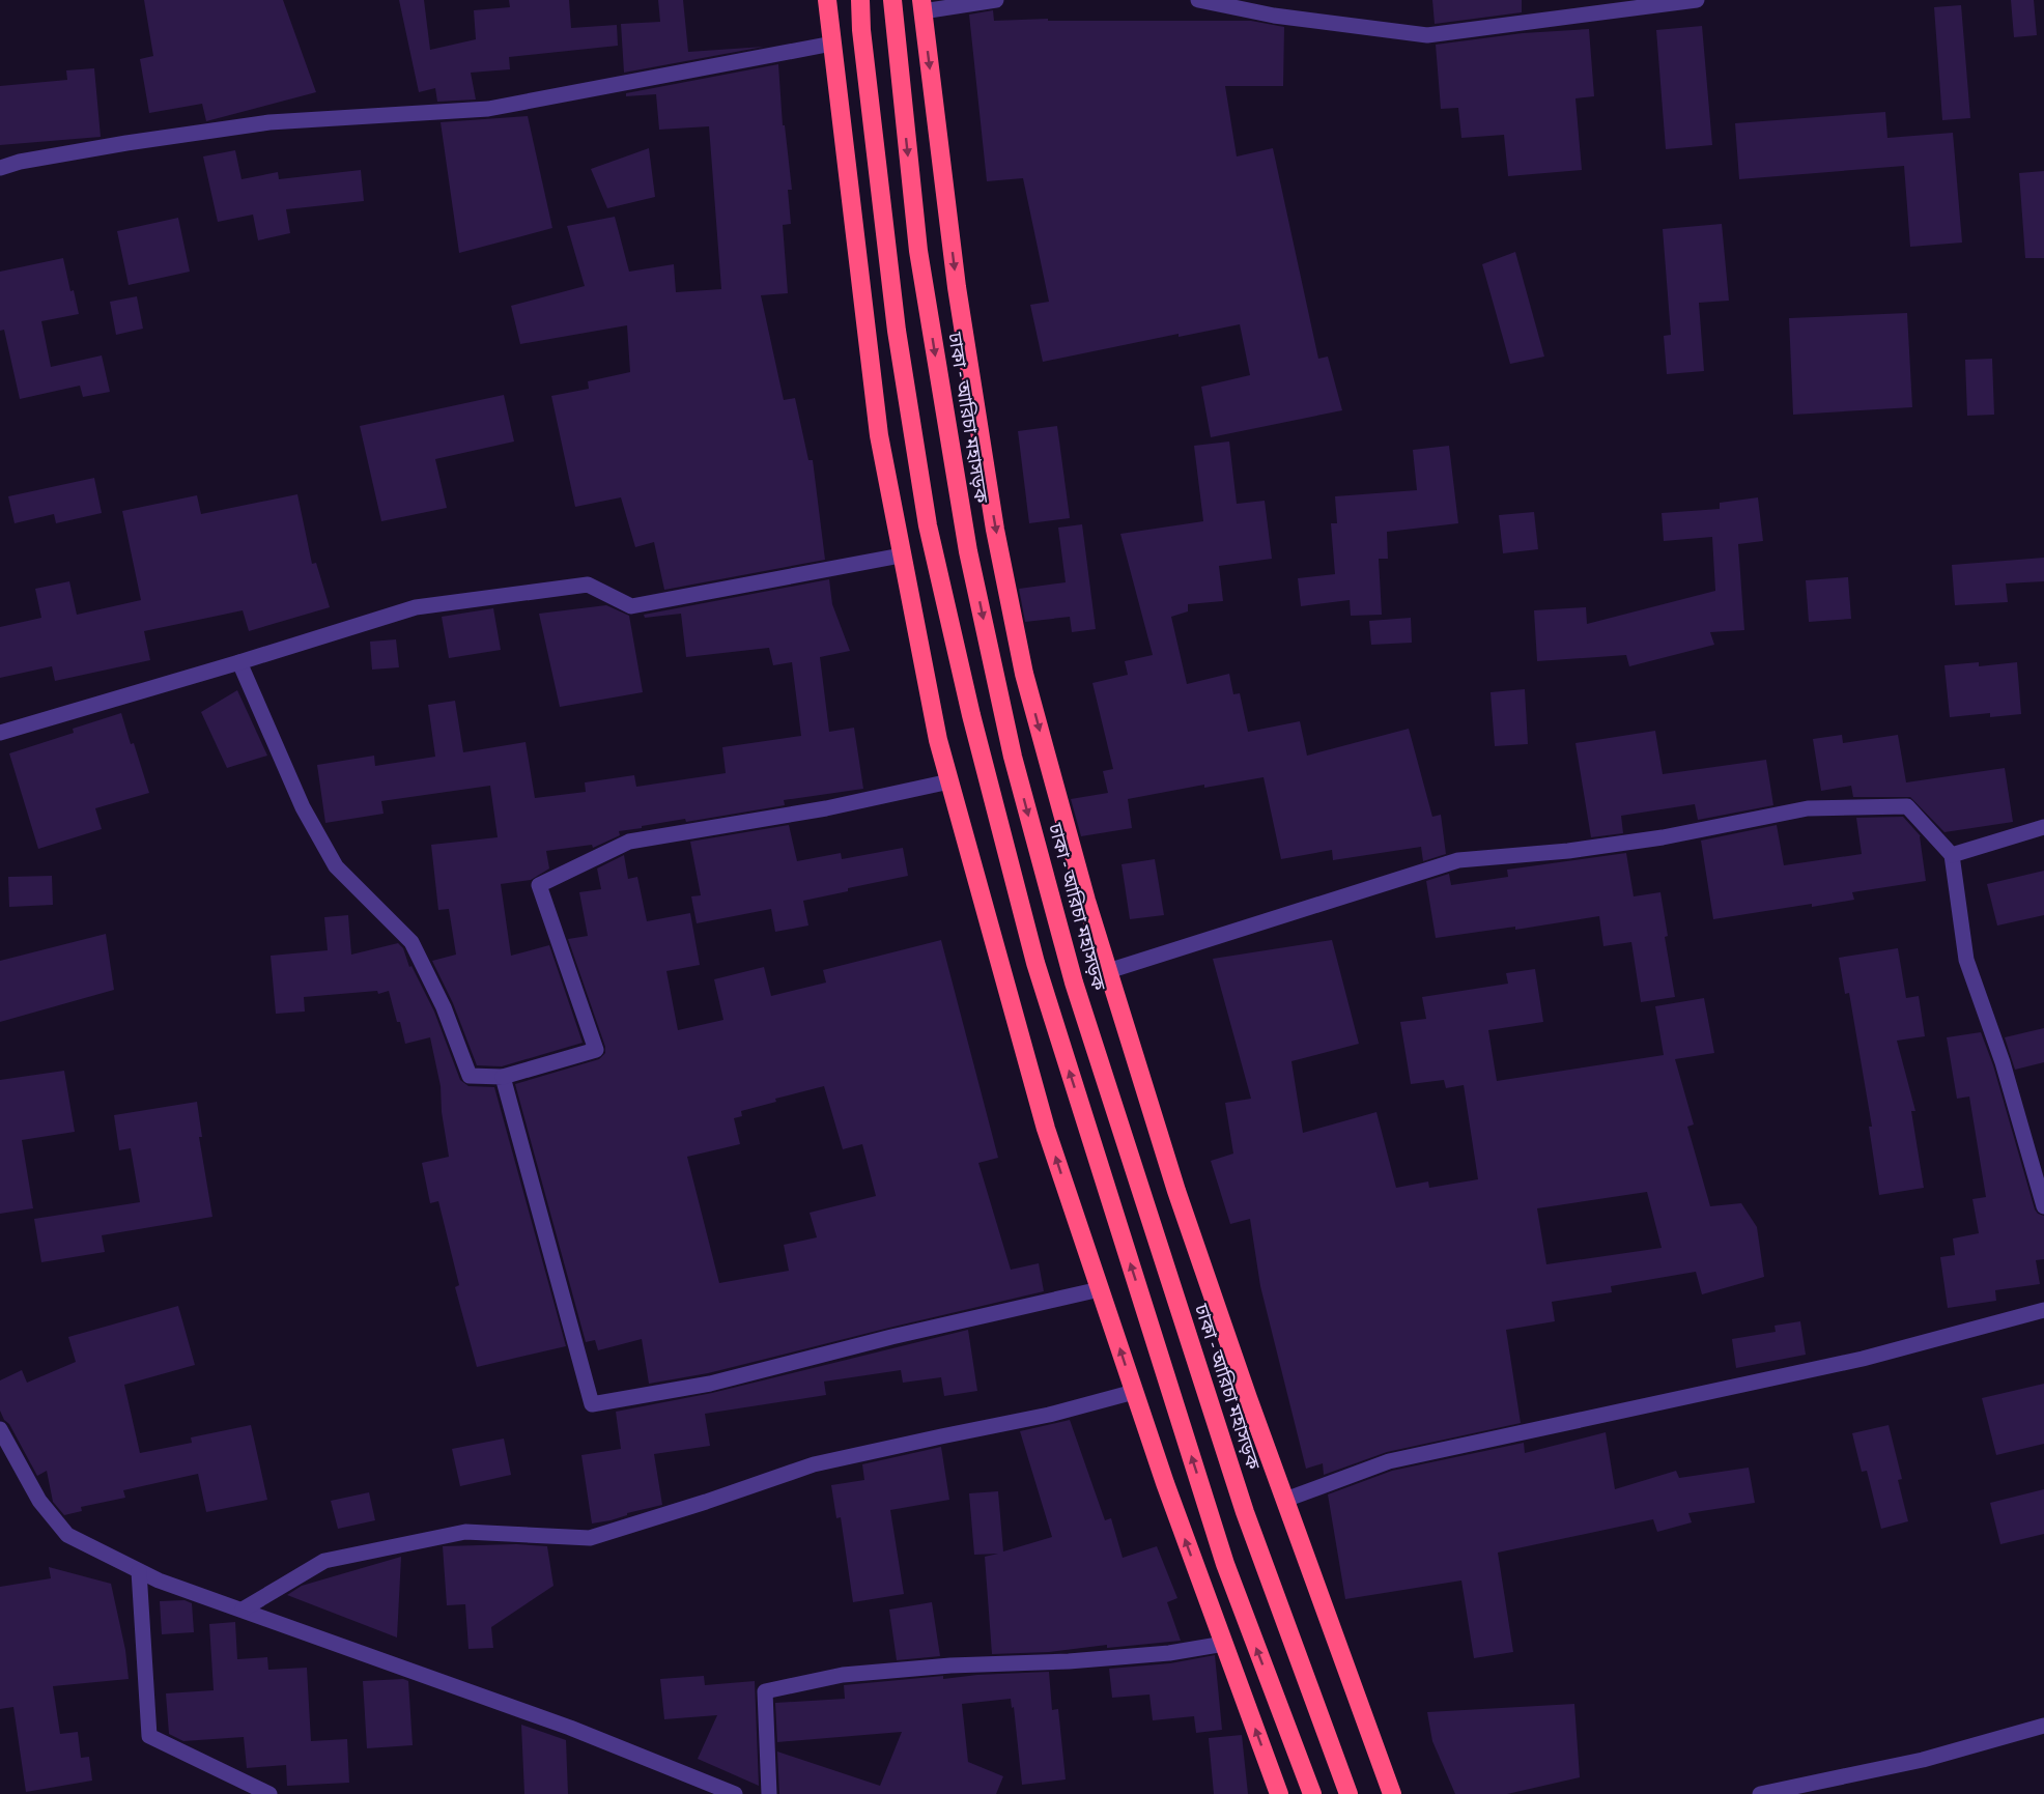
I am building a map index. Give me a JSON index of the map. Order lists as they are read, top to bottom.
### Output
{
  "streets": {
    "highway": ["ঢাকা - আরিচা মহাসড়ক"]
  }
}
